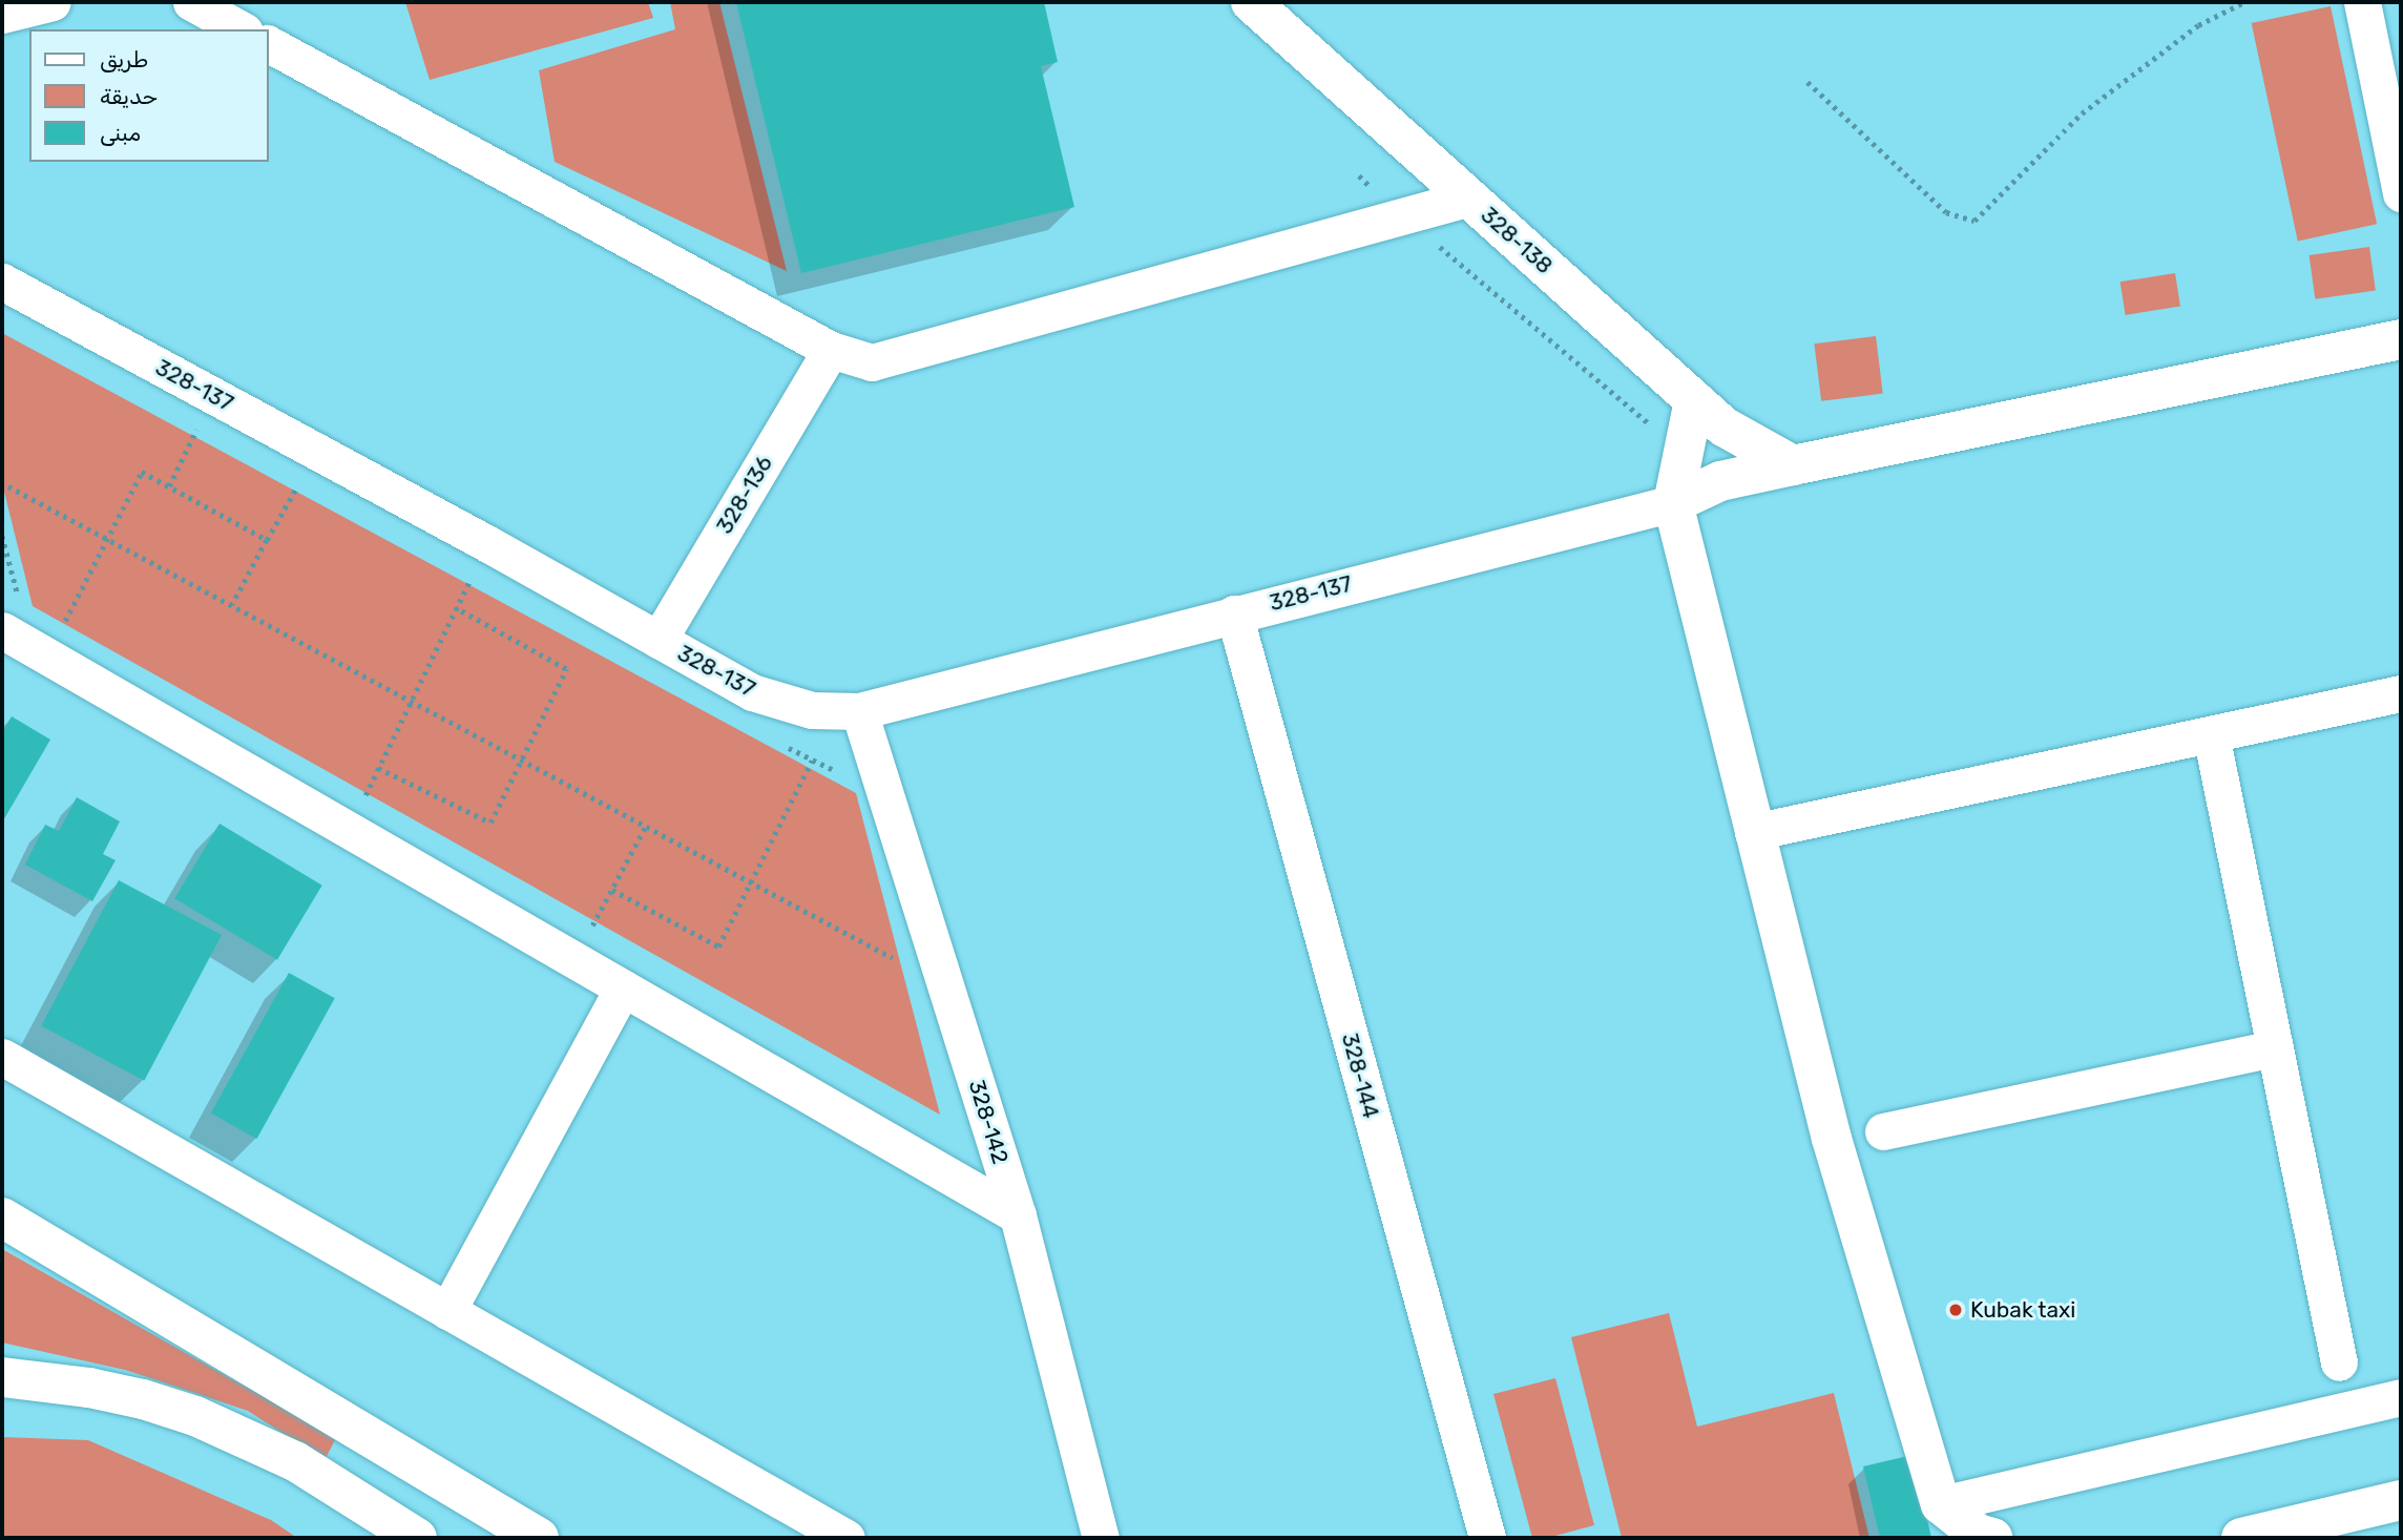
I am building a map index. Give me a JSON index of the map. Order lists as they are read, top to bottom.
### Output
{
  "streets": {
    "main road": ["328-138"],
    "street": [
      "328-137",
      "328-136",
      "328-144",
      "328-142"
    ]
  },
  "crossings": [
    ["328-137", "328-136"],
    ["328-137", "328-144"],
    ["328-137", "328-142"]
  ],
  "places": ["Kubak taxi"],
  "legend": ["طريق", "حديقة", "مبنى"]
}
